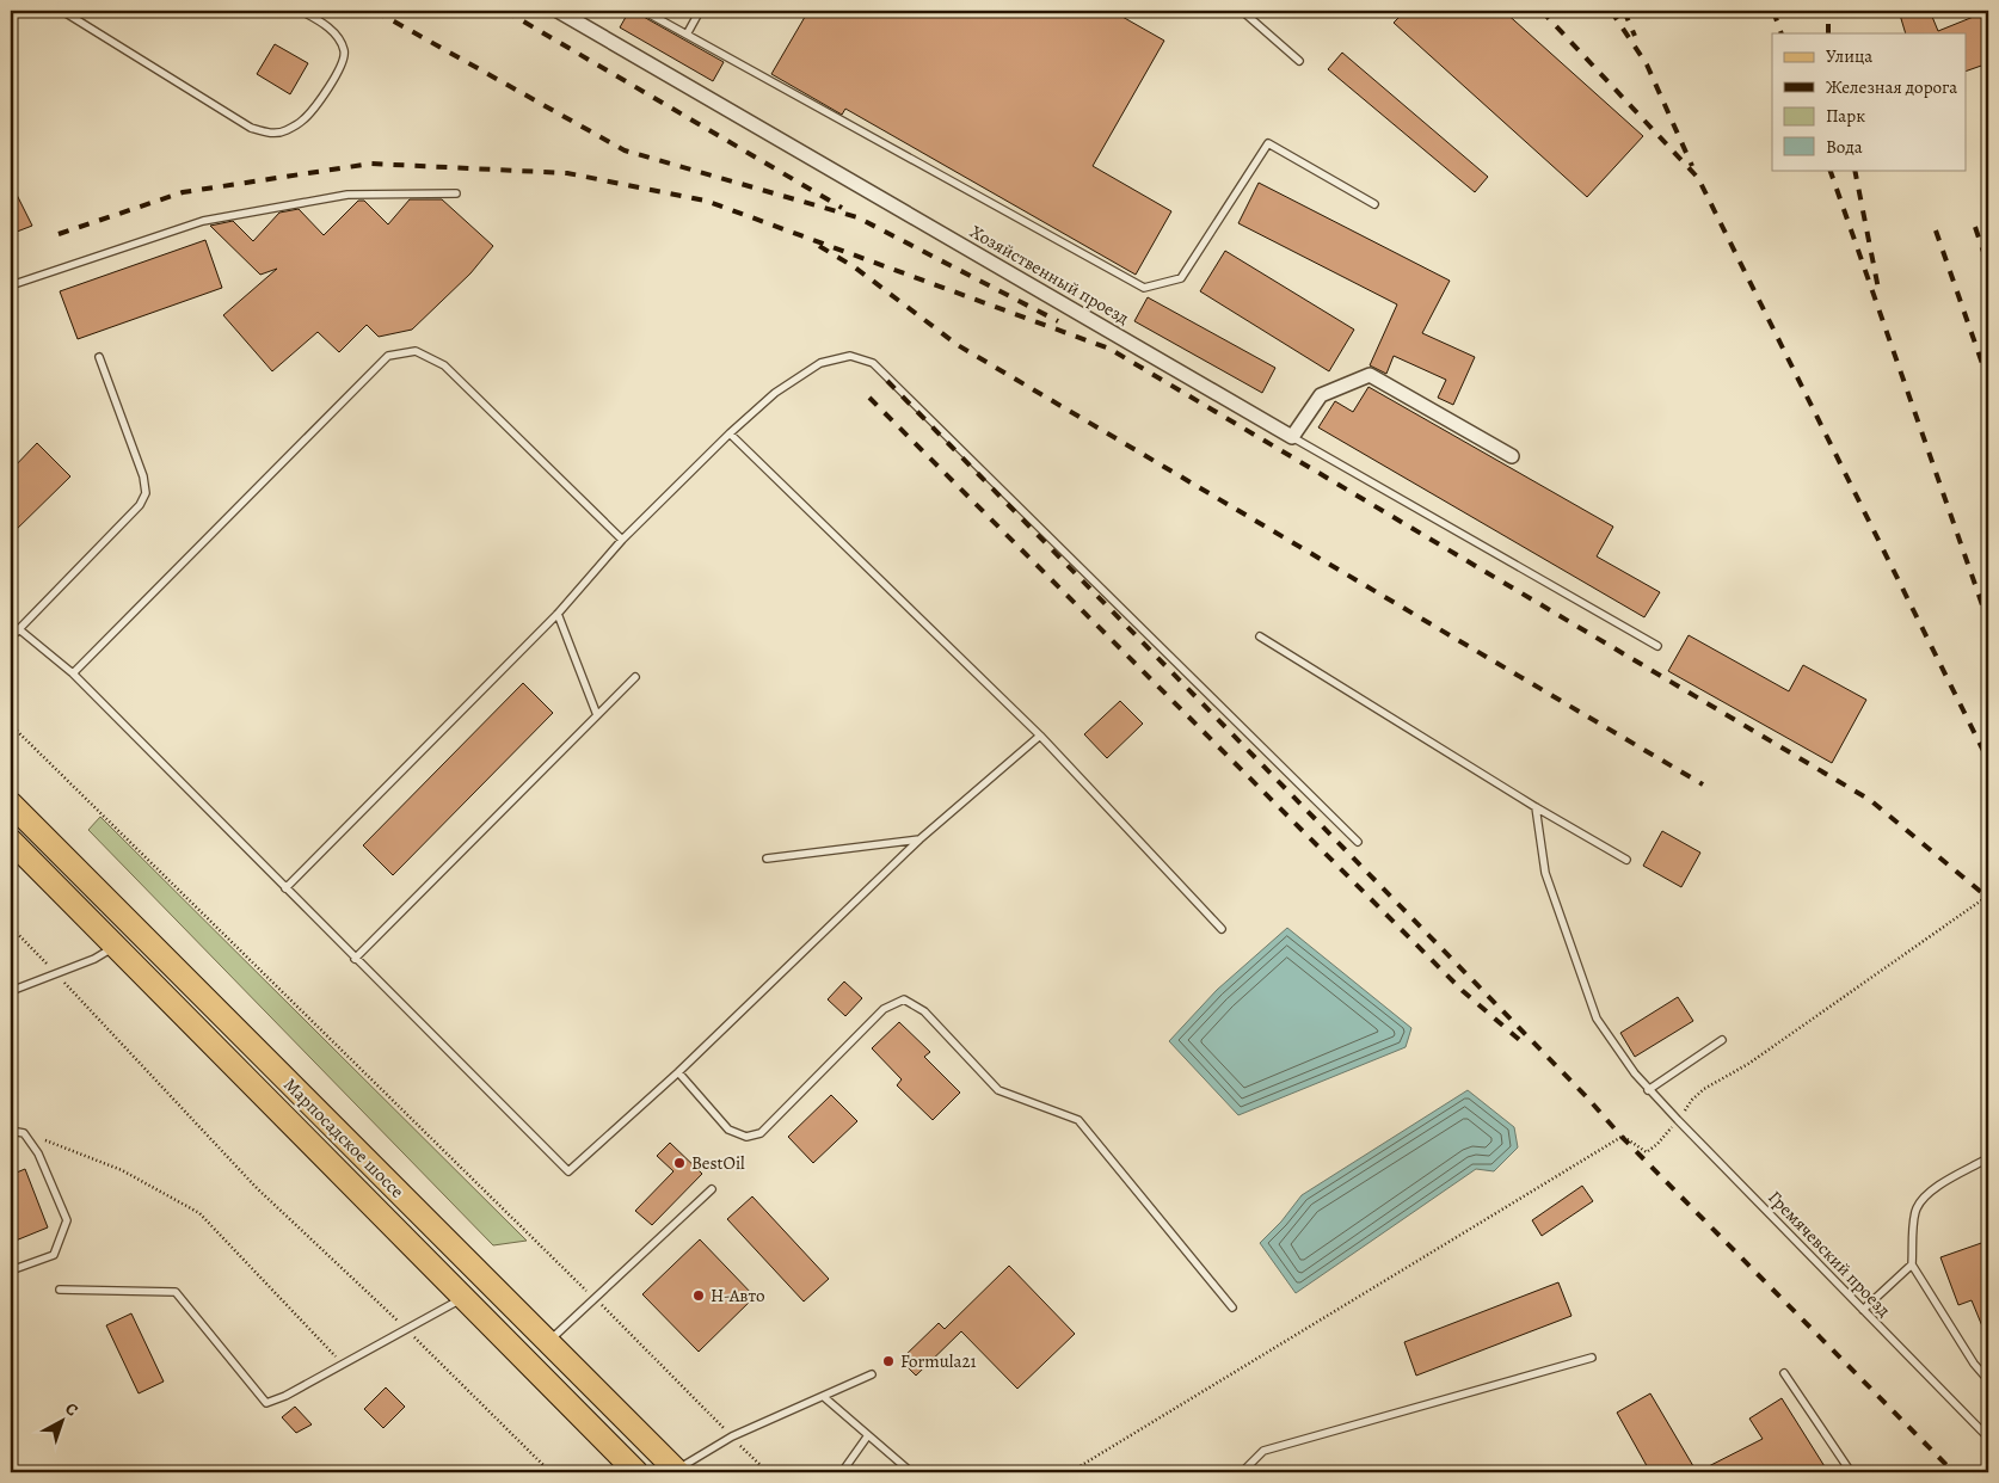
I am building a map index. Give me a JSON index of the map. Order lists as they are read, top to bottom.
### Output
{
  "streets": {
    "main road": ["Марпосадское шоссе"],
    "street": ["Хозяйственный проезд"],
    "lane": ["Гремячевский проезд"]
  },
  "places": ["BestOil", "Н-Авто", "Formula21"],
  "legend": [
    "Улица",
    "Железная дорога",
    "Парк",
    "Вода"
  ],
  "north": "top right"
}
